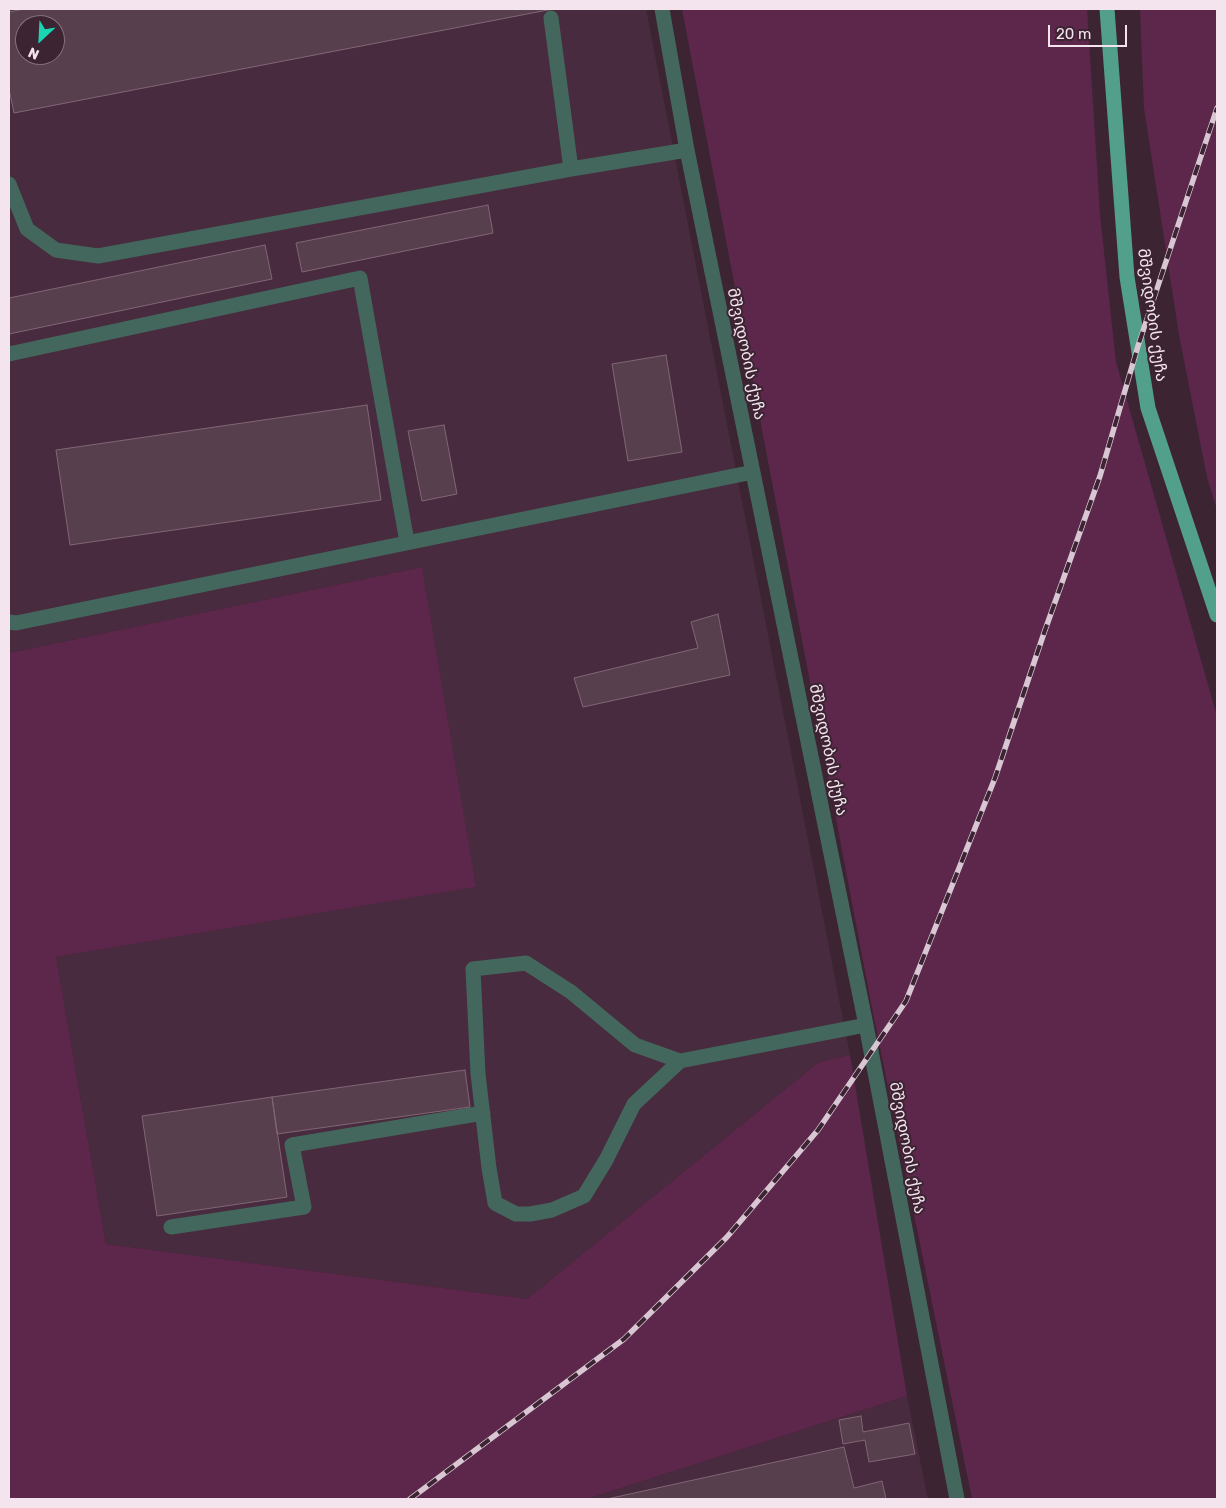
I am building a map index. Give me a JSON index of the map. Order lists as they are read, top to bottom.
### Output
{
  "streets": {
    "main road": ["მშვიდობის ქუჩა"]
  },
  "scale_bar": "20 m",
  "north": "bottom left"
}
